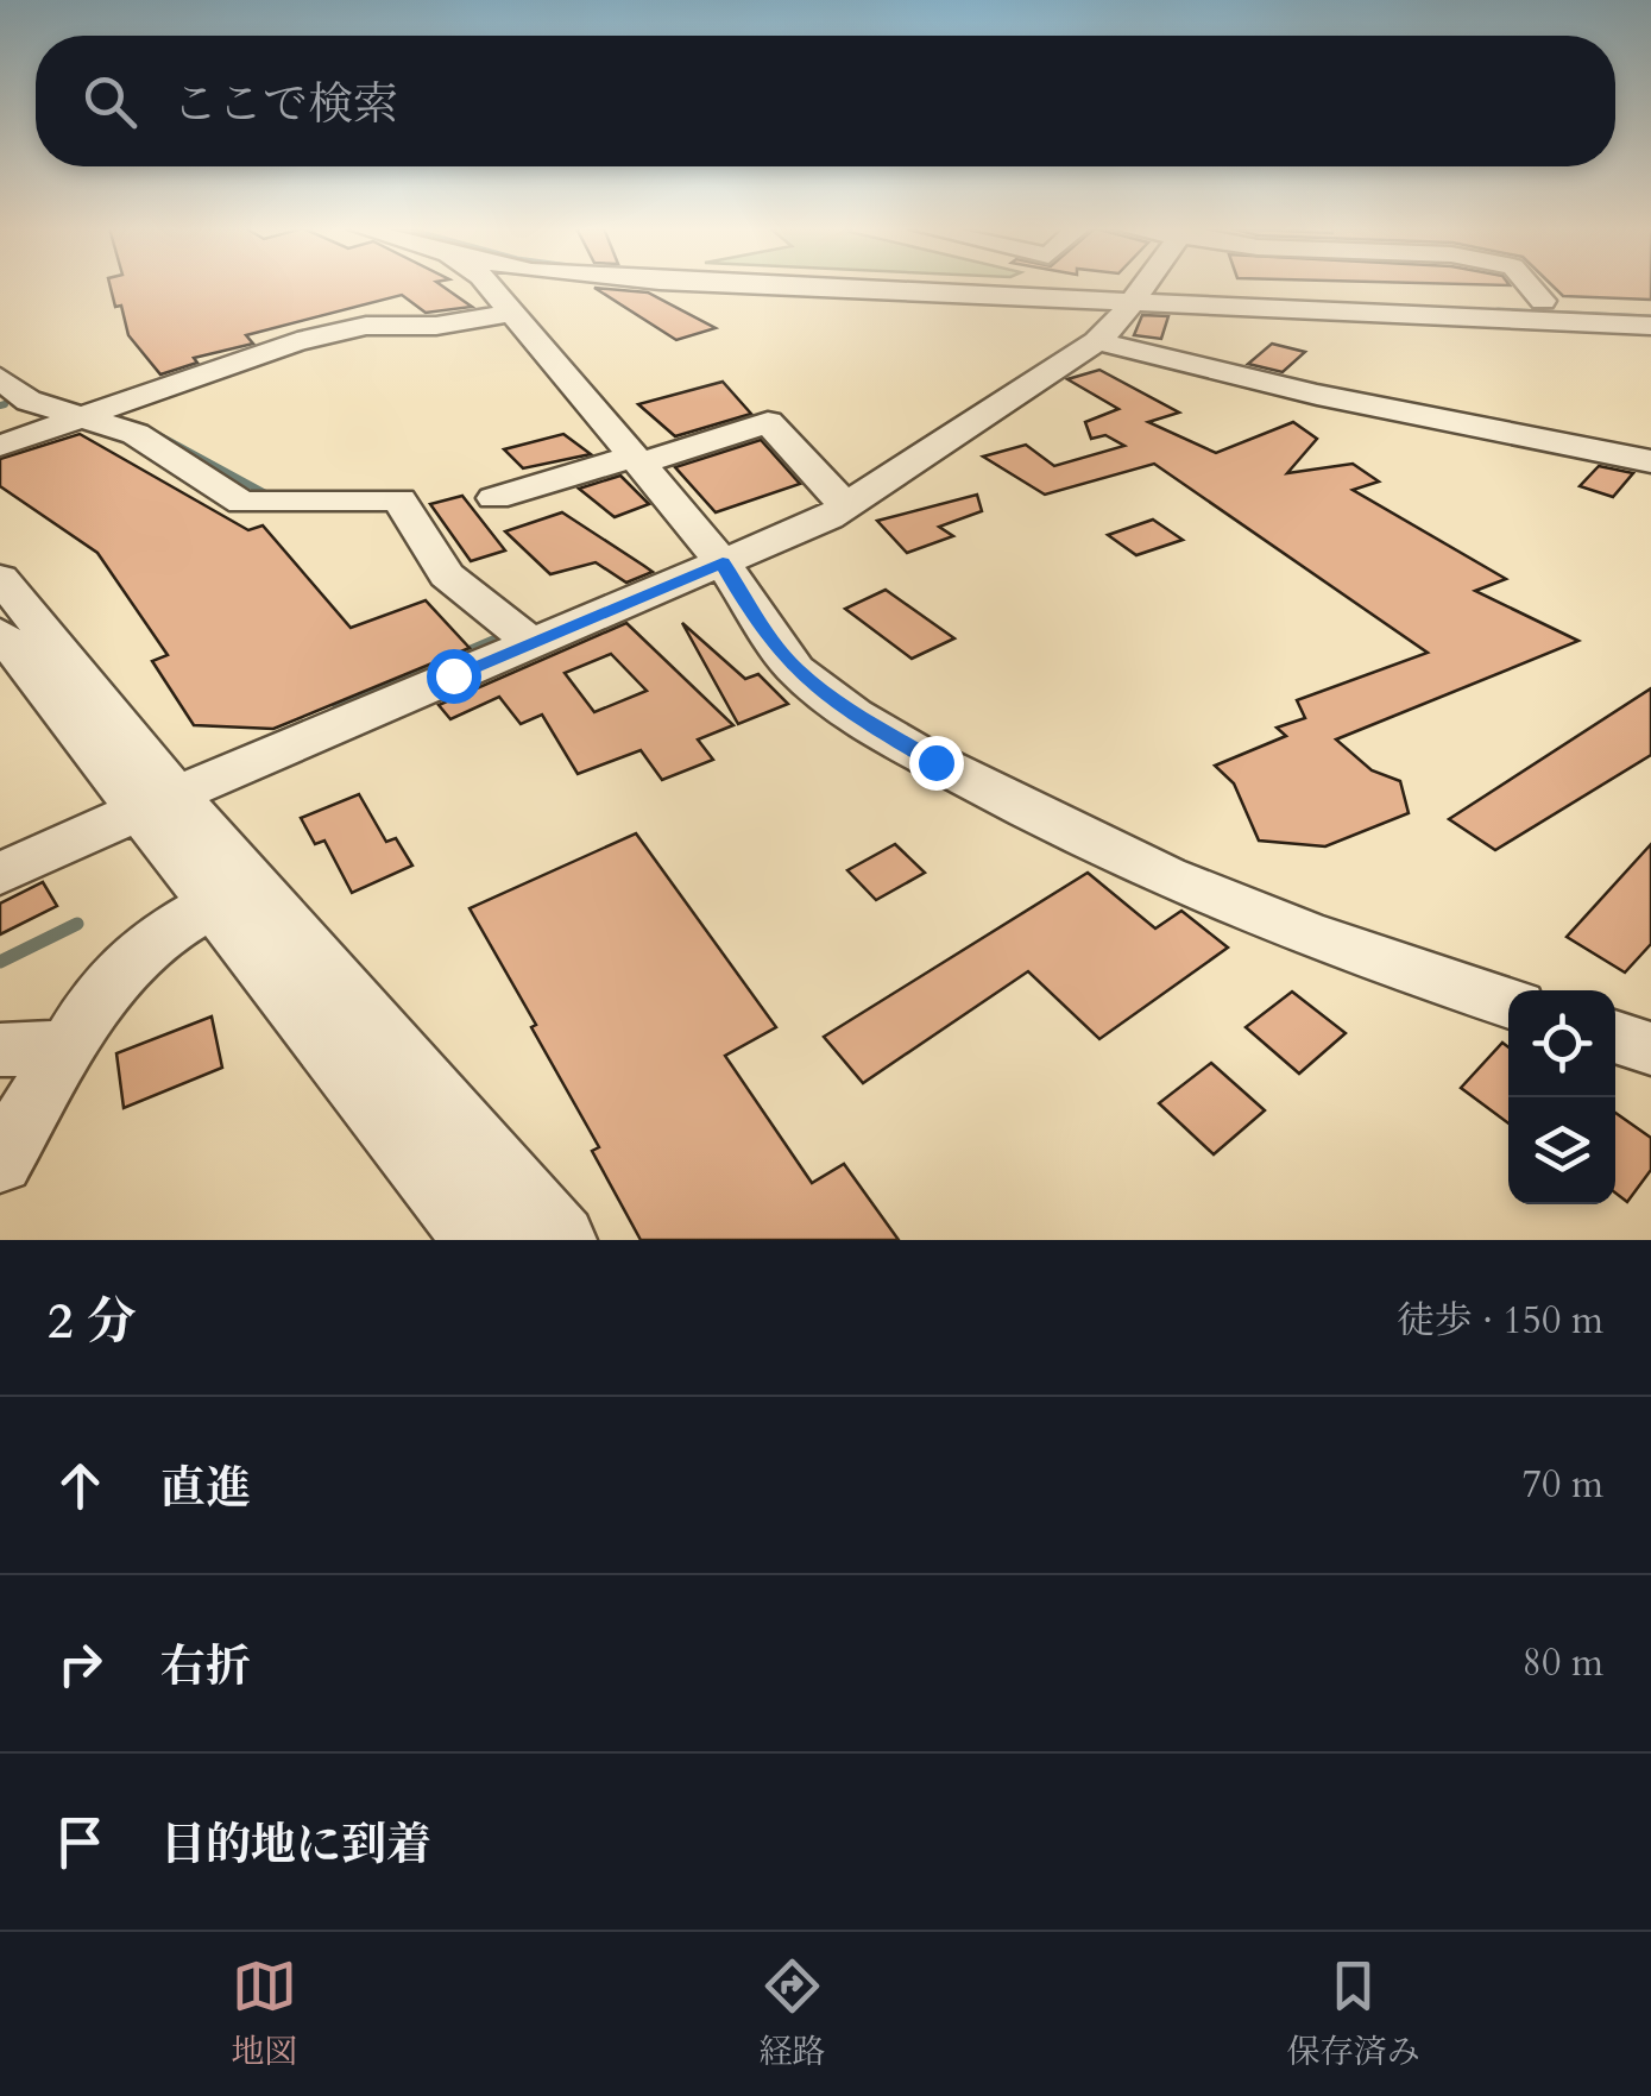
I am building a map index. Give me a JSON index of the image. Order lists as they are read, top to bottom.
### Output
{
  "page": {
    "search": "ここで検索",
    "heading": ["2 分", "徒歩 · 150 m"],
    "list": [
      ["直進", "70 m"],
      ["右折", "80 m"],
      "目的地に到着"
    ],
    "nav": ["地図", "経路", "保存済み"]
  }
}
